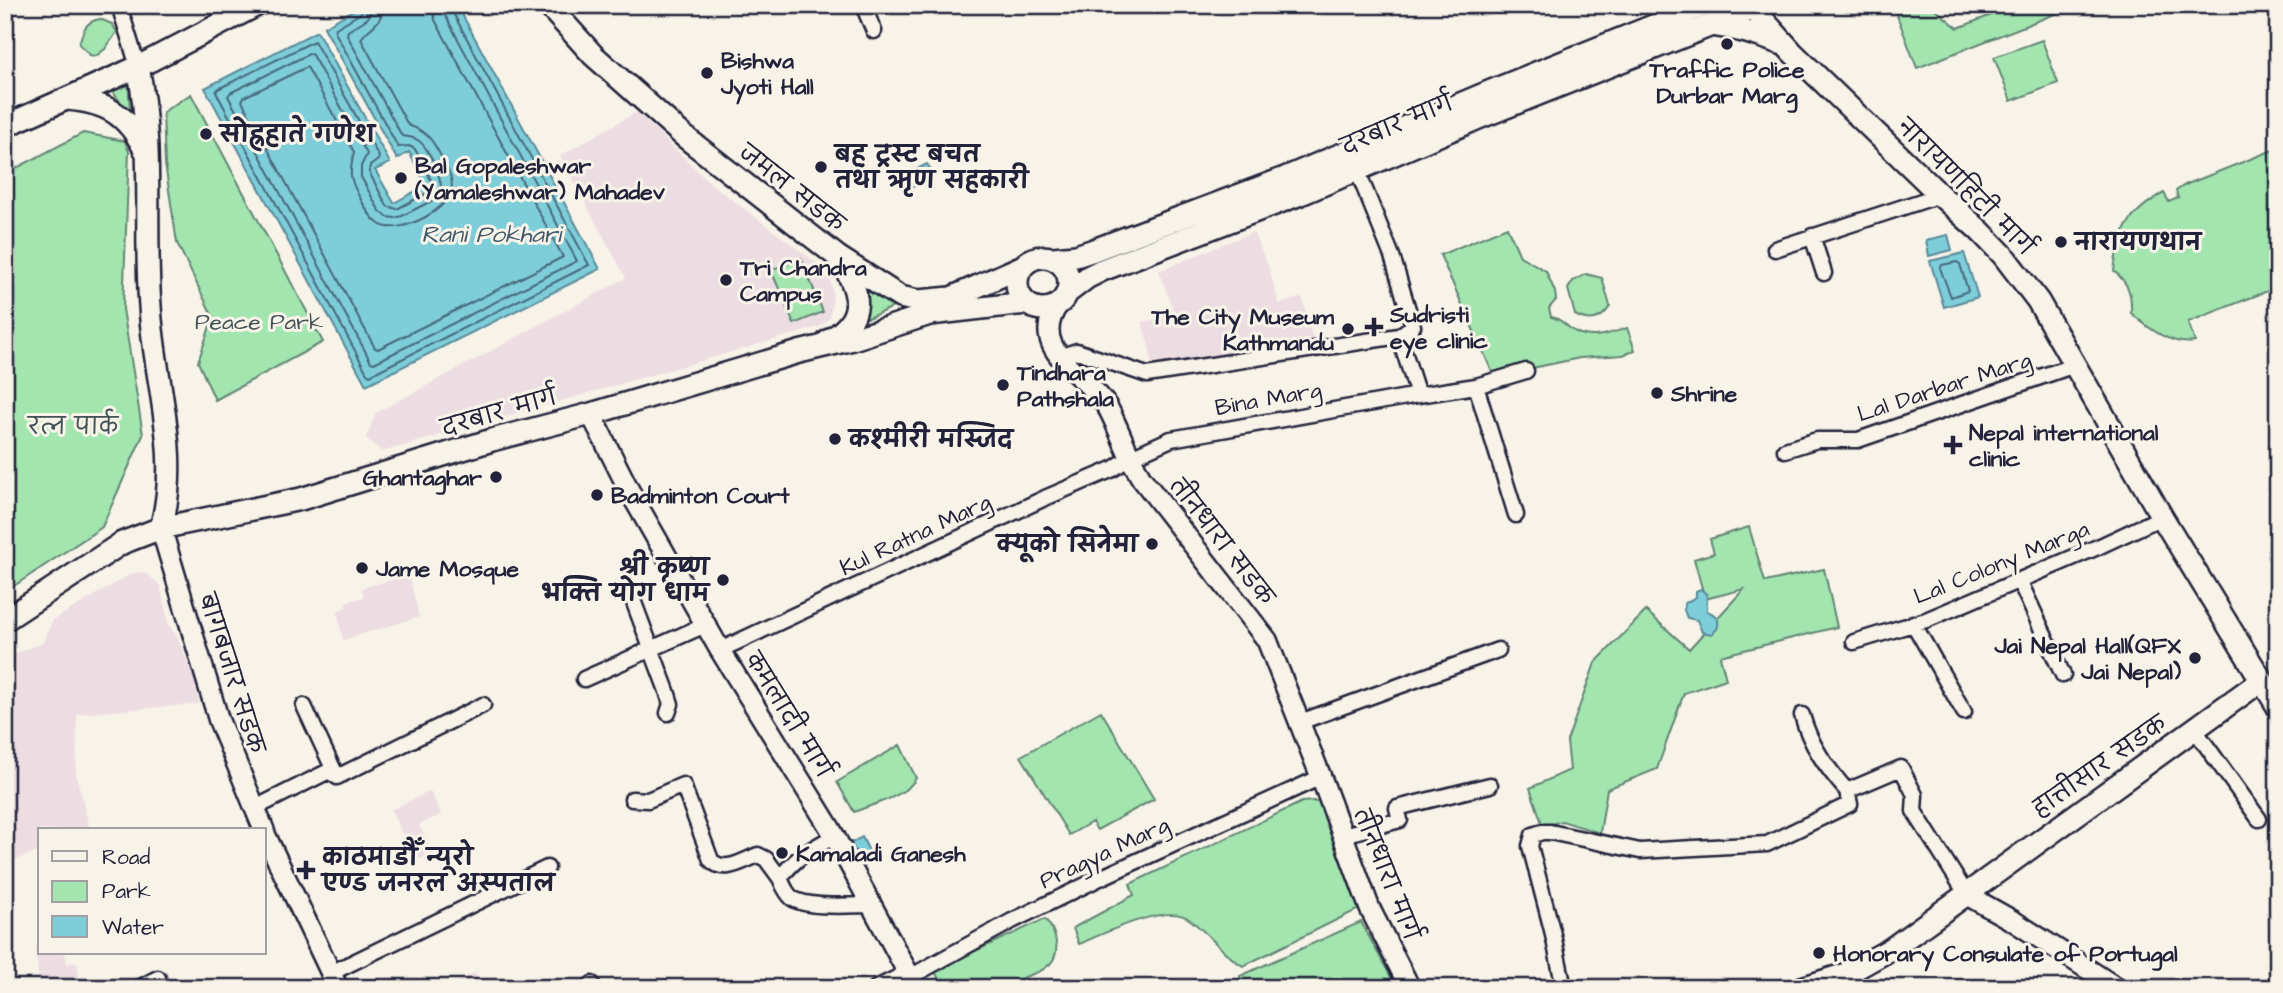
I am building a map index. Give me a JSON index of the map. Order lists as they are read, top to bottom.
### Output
{
  "streets": {
    "main road": [
      "दरबार मार्ग",
      "नारायणहिटी मार्ग",
      "जमल सडक",
      "तीनधारा सडक",
      "बागबजार सडक",
      "कमलादी मार्ग",
      "हात्तीसार सडक",
      "तीनधारा मार्ग"
    ],
    "street": [
      "Lal Darbar Marg",
      "Bina Marg",
      "Kul Ratna Marg",
      "Lal Colony Marga",
      "Pragya Marg"
    ]
  },
  "crossings": [
    ["दरबार मार्ग", "नारायणहिटी मार्ग"],
    ["दरबार मार्ग", "जमल सडक"],
    ["दरबार मार्ग", "बागबजार सडक"],
    ["दरबार मार्ग", "कमलादी मार्ग"],
    ["नारायणहिटी मार्ग", "Lal Darbar Marg"],
    ["नारायणहिटी मार्ग", "Lal Colony Marga"],
    ["नारायणहिटी मार्ग", "हात्तीसार सडक"],
    ["Bina Marg", "Kul Ratna Marg"],
    ["Bina Marg", "तीनधारा सडक"],
    ["Kul Ratna Marg", "तीनधारा सडक"],
    ["Kul Ratna Marg", "कमलादी मार्ग"],
    ["तीनधारा सडक", "Pragya Marg"],
    ["तीनधारा सडक", "तीनधारा मार्ग"],
    ["कमलादी मार्ग", "Pragya Marg"],
    ["Pragya Marg", "तीनधारा मार्ग"]
  ],
  "water": ["Rani Pokhari"],
  "parks": ["Peace Park", "रत्न पार्क"],
  "places": {
    "other": [
      "Traffic Police Durbar Marg",
      "Bishwa Jyoti Hall",
      "सोह्रहाते गणेश",
      "बहु ट्रस्ट बचत तथा ऋण सहकारी",
      "Bal Gopaleshwar (Yamaleshwar) Mahadev",
      "नारायणथान",
      "Tri Chandra Campus",
      "The City Museum Kathmandu",
      "Tindhara Pathshala",
      "Shrine",
      "कश्मीरी मस्जिद",
      "Ghantaghar",
      "Badminton Court",
      "क्यूको सिनेमा",
      "Jame Mosque",
      "श्री कृष्ण भक्ति योग धाम",
      "Jai Nepal Hall(QFX Jai Nepal)",
      "Kamaladi Ganesh",
      "Honorary Consulate of Portugal"
    ],
    "health": ["Sudristi eye clinic", "Nepal international clinic", "काठमाडौँ न्यूरो एण्ड जनरल अस्पताल"]
  },
  "legend": ["Road", "Park", "Water"]
}
